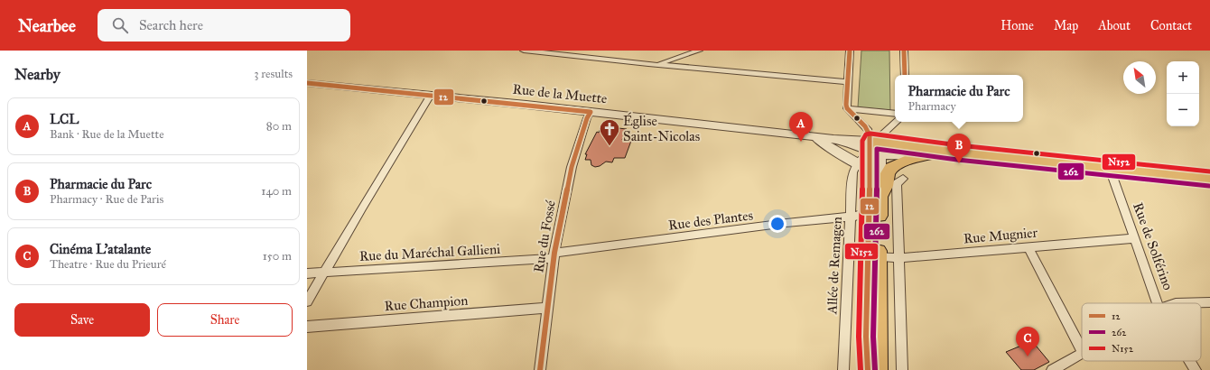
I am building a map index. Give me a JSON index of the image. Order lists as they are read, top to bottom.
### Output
{
  "streets": {
    "street": [
      "Rue de la Muette",
      "Rue des Plantes",
      "Rue Mugnier",
      "Rue du Fossé",
      "Rue de Solférino",
      "Rue du Maréchal Gallieni",
      "Allée de Remagen",
      "Rue Champion"
    ]
  },
  "crossings": [
    ["Rue de la Muette", "Rue du Fossé"],
    ["Rue de la Muette", "Allée de Remagen"],
    ["Rue des Plantes", "Rue du Fossé"],
    ["Rue des Plantes", "Rue du Maréchal Gallieni"],
    ["Rue des Plantes", "Allée de Remagen"],
    ["Rue Mugnier", "Rue de Solférino"],
    ["Rue du Fossé", "Rue du Maréchal Gallieni"],
    ["Rue du Fossé", "Rue Champion"]
  ],
  "places": {
    "church": ["Église Saint-Nicolas"]
  },
  "lines": ["transit line 12", "transit line N152", "transit line 262"],
  "legend": ["12", "262", "N152"],
  "north": "top left",
  "page": {
    "header": "Nearbee",
    "search": "Search here",
    "nav": [
      "Home",
      "Map",
      "About",
      "Contact"
    ],
    "heading": ["Nearby", "3 results"],
    "map_buttons": ["+", "−"],
    "popup": ["Pharmacie du Parc", "Pharmacy"],
    "list": [
      {
        "mark": "A",
        "name": "LCL",
        "note": "Bank · Rue de la Muette",
        "value": "80 m"
      },
      {
        "mark": "B",
        "name": "Pharmacie du Parc",
        "note": "Pharmacy · Rue de Paris",
        "value": "140 m"
      },
      {
        "mark": "C",
        "name": "Cinéma L'atalante",
        "note": "Theatre · Rue du Prieuré",
        "value": "150 m"
      }
    ],
    "pins": ["A", "B", "C"],
    "buttons": ["Save", "Share"]
  }
}
